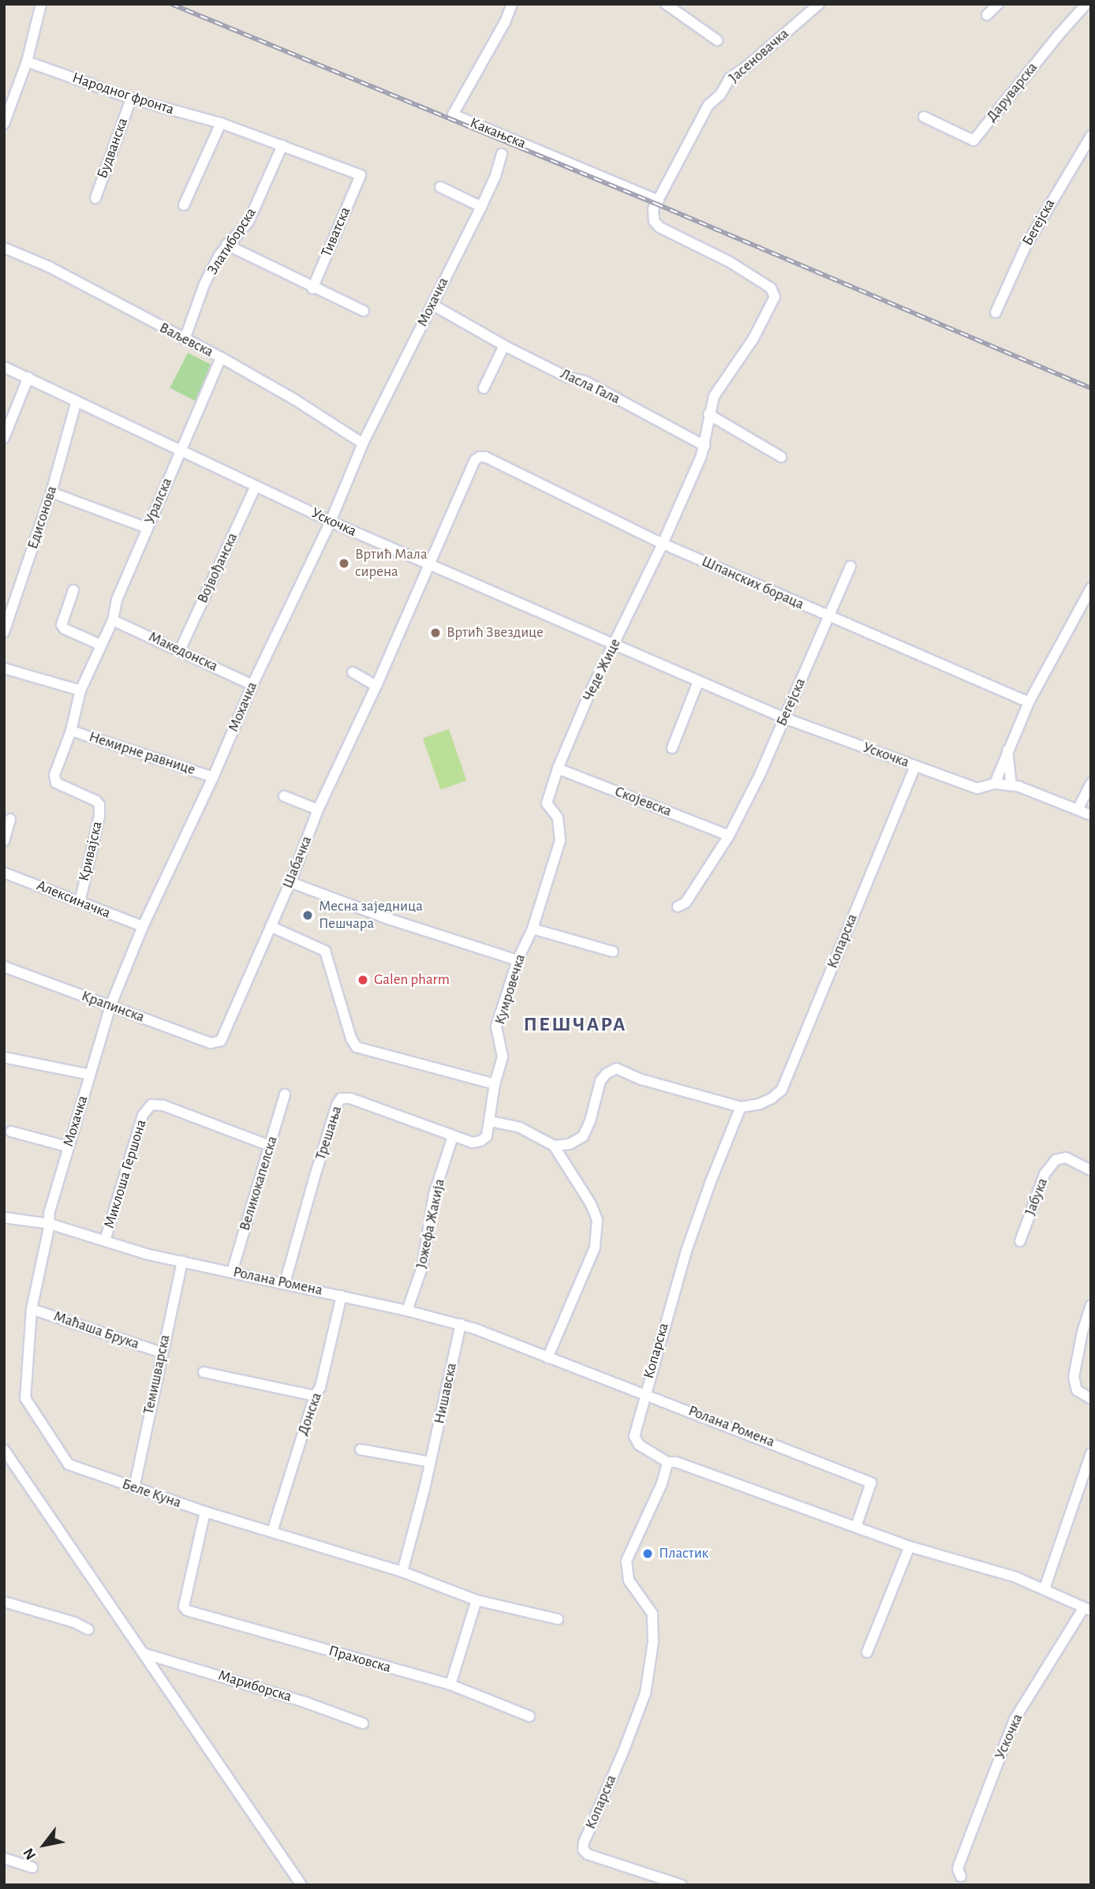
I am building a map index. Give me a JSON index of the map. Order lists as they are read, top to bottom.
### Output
{
  "streets": {
    "street": [
      "Јасеновачка",
      "Даруварска",
      "Народног фронта",
      "Какањска",
      "Будванска",
      "Бегејска",
      "Тиватска",
      "Златиборска",
      "Мохачка",
      "Ваљевска",
      "Ласла Гала",
      "Уралска",
      "Едисонова",
      "Ускочка",
      "Војвођанска",
      "Шпанских бораца",
      "Македонска",
      "Чеде Жице",
      "Немирне равнице",
      "Скојевска",
      "Кривајска",
      "Шабачка",
      "Алексиначка",
      "Копарска",
      "Кумровечка",
      "Крапинска",
      "Трешања",
      "Миклоша Гершона",
      "Великокапелска",
      "Јабука",
      "Јожефа Жакија",
      "Ролана Ромена",
      "Маћаша Брука",
      "Темишварска",
      "Нишавска",
      "Донска",
      "Беле Куна",
      "Праховска",
      "Мариборска"
    ]
  },
  "crossings": [
    ["Јасеновачка", "Какањска"],
    ["Јасеновачка", "Чеде Жице"],
    ["Народног фронта", "Будванска"],
    ["Народног фронта", "Тиватска"],
    ["Народног фронта", "Златиборска"],
    ["Какањска", "Чеде Жице"],
    ["Бегејска", "Ускочка"],
    ["Бегејска", "Шпанских бораца"],
    ["Бегејска", "Скојевска"],
    ["Златиборска", "Ваљевска"],
    ["Мохачка", "Ваљевска"],
    ["Мохачка", "Ласла Гала"],
    ["Мохачка", "Ускочка"],
    ["Мохачка", "Македонска"],
    ["Мохачка", "Немирне равнице"],
    ["Мохачка", "Алексиначка"],
    ["Мохачка", "Крапинска"],
    ["Мохачка", "Ролана Ромена"],
    ["Мохачка", "Беле Куна"],
    ["Ваљевска", "Уралска"],
    ["Ласла Гала", "Чеде Жице"],
    ["Уралска", "Ускочка"],
    ["Уралска", "Македонска"],
    ["Уралска", "Немирне равнице"],
    ["Уралска", "Кривајска"],
    ["Едисонова", "Ускочка"],
    ["Ускочка", "Војвођанска"],
    ["Ускочка", "Чеде Жице"],
    ["Ускочка", "Шабачка"],
    ["Ускочка", "Копарска"],
    ["Војвођанска", "Македонска"],
    ["Шпанских бораца", "Чеде Жице"],
    ["Шпанских бораца", "Шабачка"],
    ["Чеде Жице", "Скојевска"],
    ["Чеде Жице", "Кумровечка"],
    ["Немирне равнице", "Кривајска"],
    ["Кривајска", "Алексиначка"],
    ["Шабачка", "Крапинска"],
    ["Копарска", "Ролана Ромена"],
    ["Кумровечка", "Трешања"],
    ["Кумровечка", "Јожефа Жакија"],
    ["Трешања", "Јожефа Жакија"],
    ["Трешања", "Ролана Ромена"],
    ["Миклоша Гершона", "Великокапелска"],
    ["Миклоша Гершона", "Ролана Ромена"],
    ["Великокапелска", "Ролана Ромена"],
    ["Јожефа Жакија", "Ролана Ромена"],
    ["Ролана Ромена", "Темишварска"],
    ["Ролана Ромена", "Нишавска"],
    ["Ролана Ромена", "Донска"],
    ["Ролана Ромена", "Беле Куна"],
    ["Маћаша Брука", "Темишварска"],
    ["Маћаша Брука", "Беле Куна"],
    ["Темишварска", "Беле Куна"],
    ["Нишавска", "Беле Куна"],
    ["Донска", "Беле Куна"],
    ["Беле Куна", "Праховска"]
  ],
  "districts": ["ПЕШЧАРА"],
  "places": [
    "Вртић Мала сирена",
    "Вртић Звездице",
    "Месна заједница Пешчара",
    "Galen pharm",
    "Пластик"
  ],
  "north": "bottom left"
}
